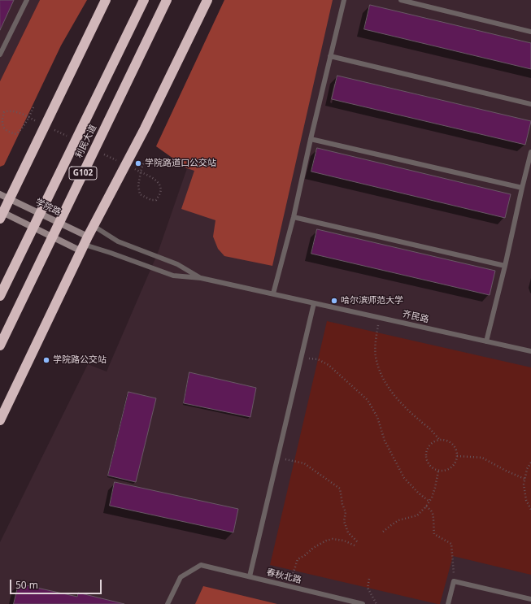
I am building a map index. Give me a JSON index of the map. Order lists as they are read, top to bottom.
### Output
{
  "streets": {
    "highway": ["利民大道", "G102"],
    "main road": ["学院路"],
    "lane": ["齐民路", "春秋北路"]
  },
  "crossings": [
    ["利民大道", "学院路"]
  ],
  "places": ["学院路道口公交站", "哈尔滨师范大学", "学院路公交站"],
  "scale_bar": "50 m"
}
